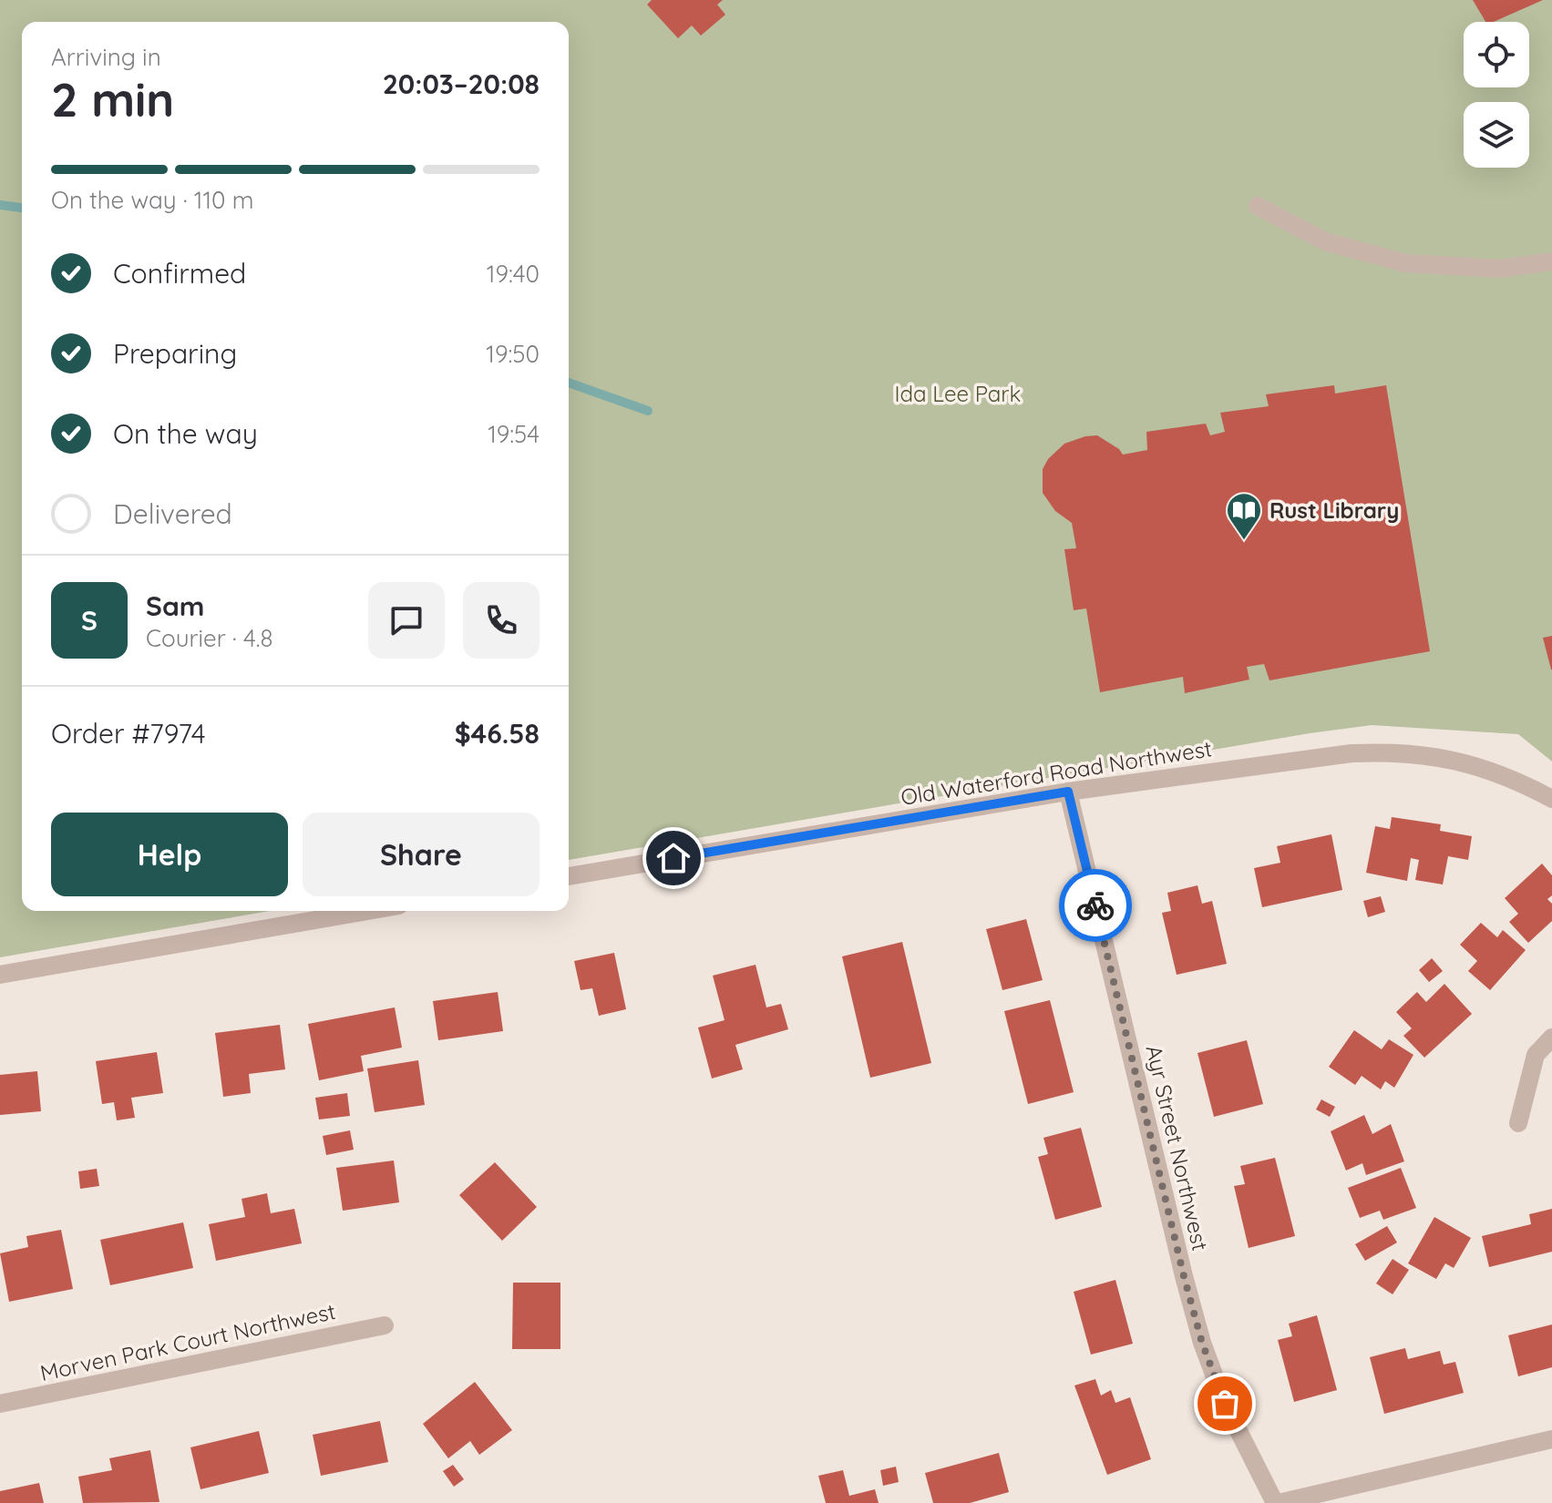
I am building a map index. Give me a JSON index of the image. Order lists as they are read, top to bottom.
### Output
{
  "streets": {
    "street": ["Old Waterford Road Northwest", "Ayr Street Northwest", "Morven Park Court Northwest"]
  },
  "crossings": [
    ["Old Waterford Road Northwest", "Ayr Street Northwest"]
  ],
  "parks": ["Ida Lee Park"],
  "places": {
    "library": ["Rust Library"]
  },
  "page": {
    "heading": ["2 min", "Arriving in", "20:03–20:08"],
    "panel": [
      "Sam",
      "Courier · 4.8",
      "Order #7974",
      "$46.58"
    ],
    "bar": "On the way · 110 m",
    "list": [
      ["Confirmed", "19:40"],
      ["Preparing", "19:50"],
      ["On the way", "19:54"],
      "Delivered"
    ],
    "round": "S",
    "buttons": ["Help", "Share"]
  }
}
